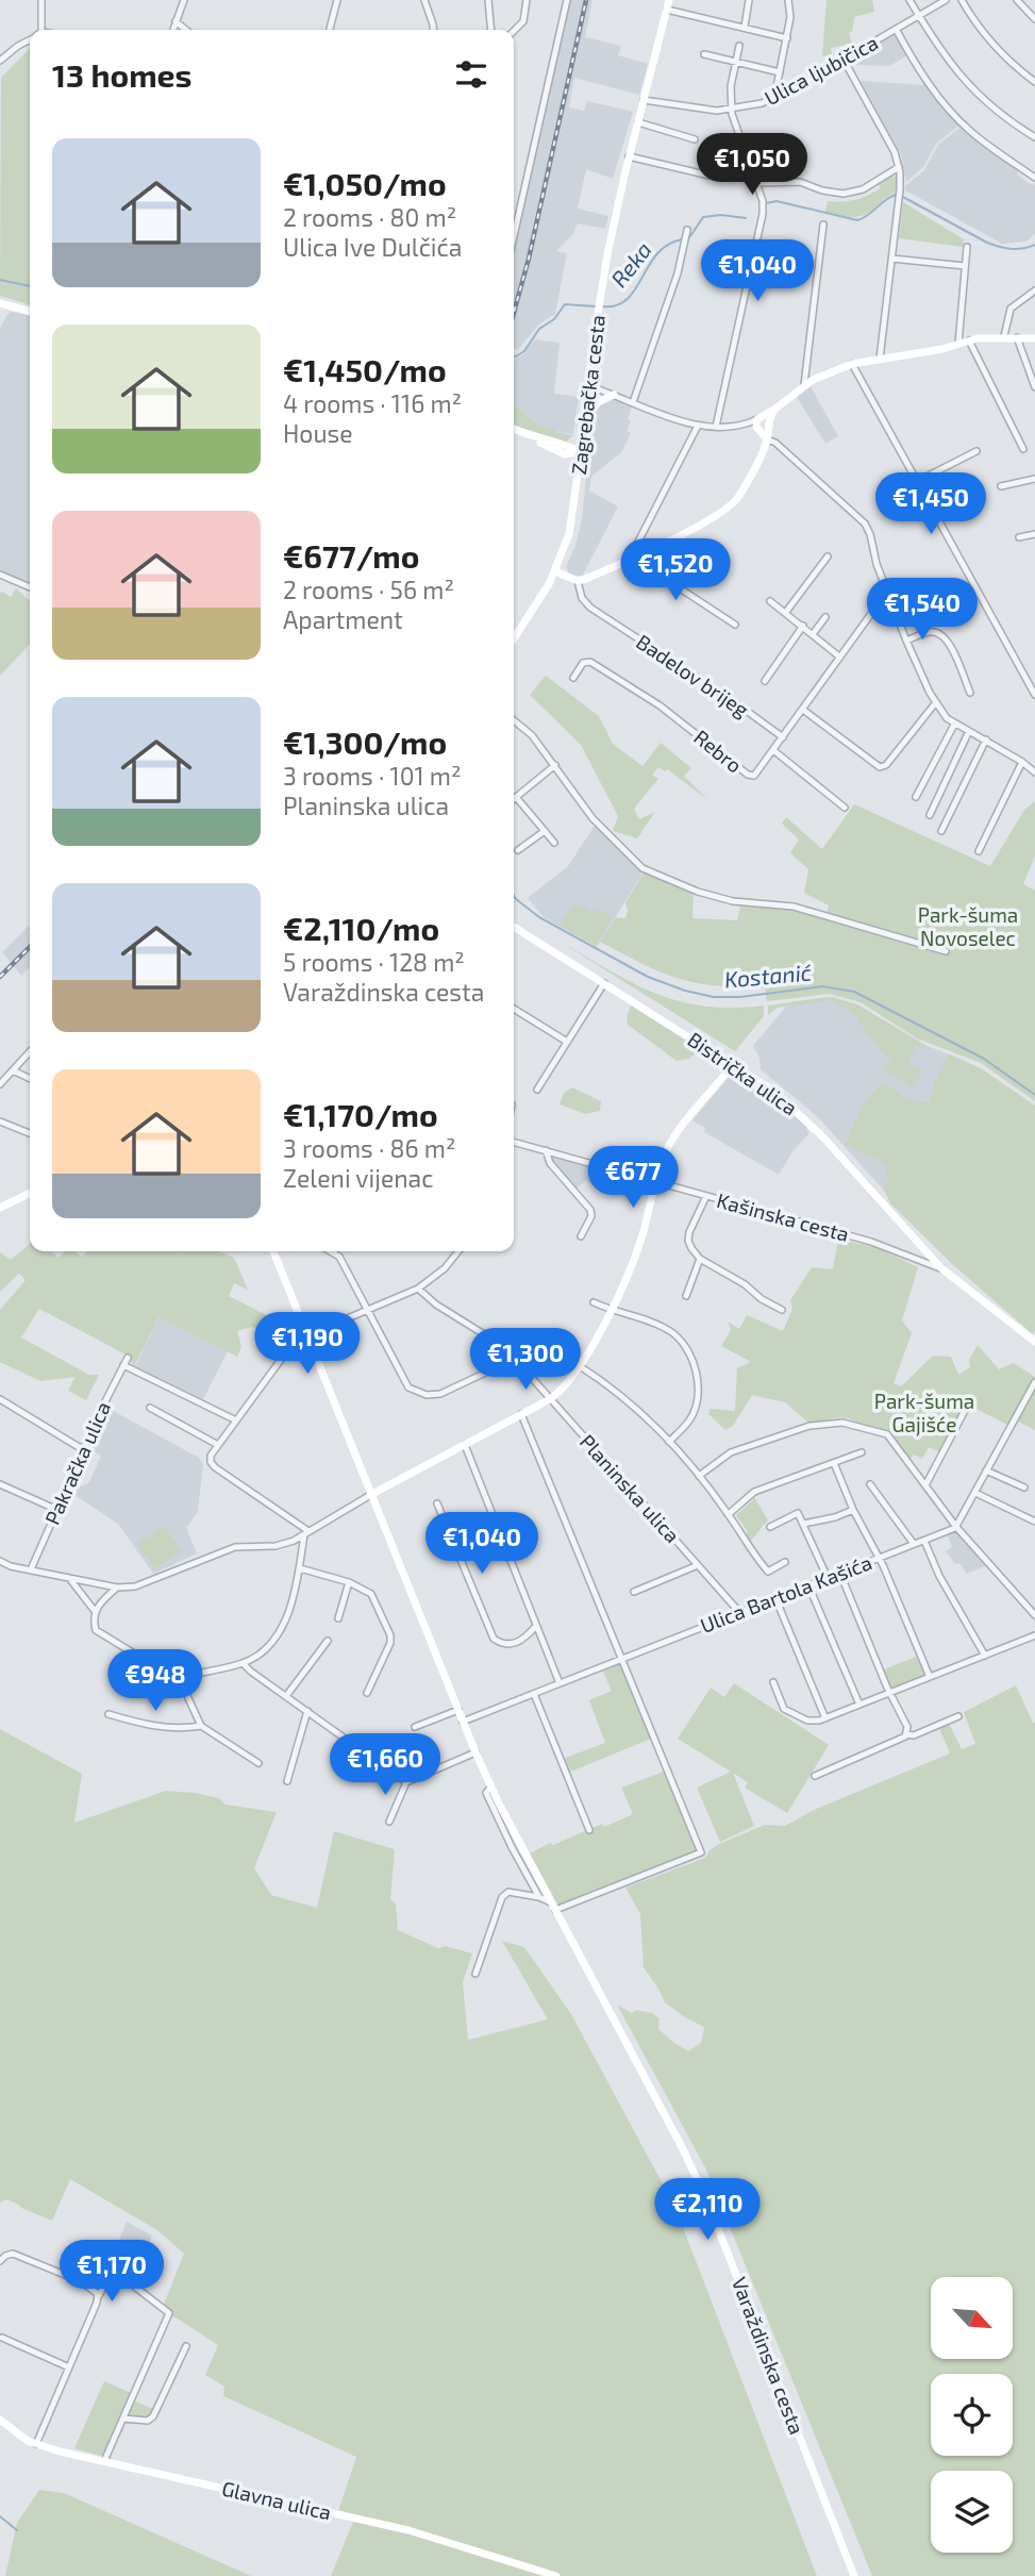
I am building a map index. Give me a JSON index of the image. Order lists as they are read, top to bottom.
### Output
{
  "streets": {
    "main road": [
      "Zagrebačka cesta",
      "Bistrička ulica",
      "Kašinska cesta",
      "Varaždinska cesta",
      "Glavna ulica"
    ],
    "street": [
      "Ulica ljubičica",
      "Badelov brijeg",
      "Rebro",
      "Pakračka ulica",
      "Planinska ulica",
      "Ulica Bartola Kašića"
    ]
  },
  "crossings": [
    ["Ulica ljubičica", "Zagrebačka cesta"],
    ["Badelov brijeg", "Rebro"],
    ["Bistrička ulica", "Kašinska cesta"],
    ["Planinska ulica", "Ulica Bartola Kašića"],
    ["Ulica Bartola Kašića", "Varaždinska cesta"]
  ],
  "water": ["Reka", "Kostanić"],
  "parks": ["Park-šuma Novoselec", "Park-šuma Gajišće"],
  "north": "bottom right",
  "page": {
    "heading": "13 homes",
    "list": [
      {
        "name": "€1,050/mo",
        "note": "2 rooms · 80 m² · Ulica Ive Dulčića"
      },
      {
        "name": "€1,450/mo",
        "note": "4 rooms · 116 m² · House"
      },
      {
        "name": "€677/mo",
        "note": "2 rooms · 56 m² · Apartment"
      },
      {
        "name": "€1,300/mo",
        "note": "3 rooms · 101 m² · Planinska ulica"
      },
      {
        "name": "€2,110/mo",
        "note": "5 rooms · 128 m² · Varaždinska cesta"
      },
      {
        "name": "€1,170/mo",
        "note": "3 rooms · 86 m² · Zeleni vijenac"
      }
    ],
    "price": [
      "€1,050",
      "€1,040",
      "€1,450",
      "€1,520",
      "€1,540",
      "€677",
      "€1,190",
      "€1,300",
      "€1,040",
      "€948",
      "€1,660",
      "€2,110",
      "€1,170"
    ]
  }
}
